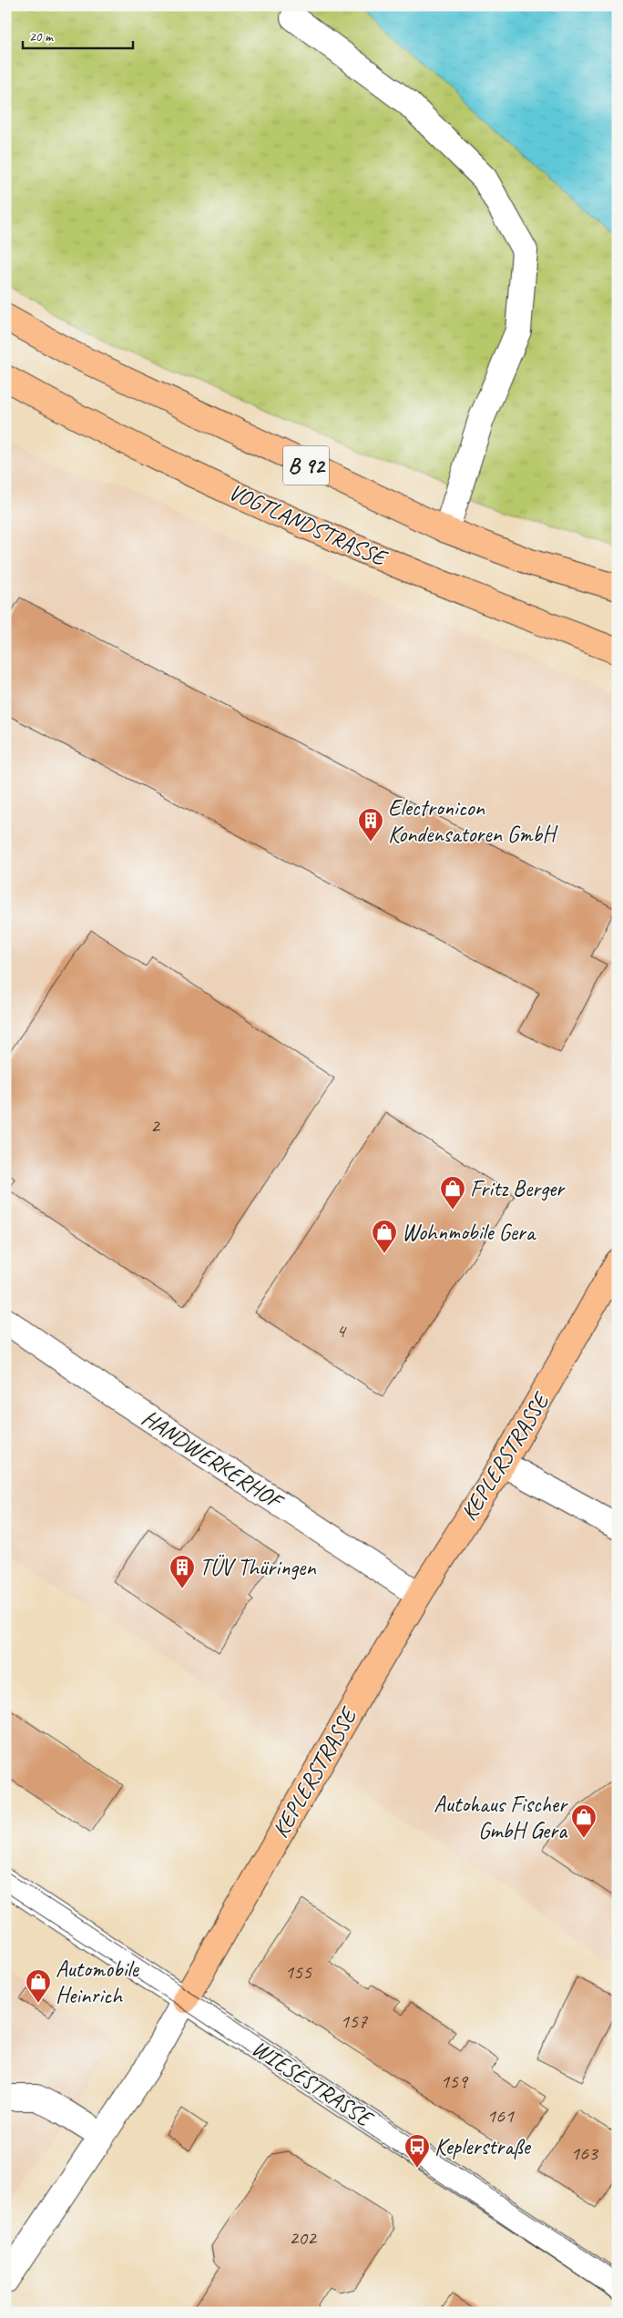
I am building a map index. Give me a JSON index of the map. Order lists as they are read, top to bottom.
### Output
{
  "streets": {
    "main road": ["B 92", "VOGTLANDSTRASSE", "KEPLERSTRASSE"],
    "street": ["HANDWERKERHOF", "WIESESTRASSE"]
  },
  "crossings": [
    ["KEPLERSTRASSE", "HANDWERKERHOF"],
    ["KEPLERSTRASSE", "WIESESTRASSE"]
  ],
  "places": {
    "building": ["Electronicon Kondensatoren GmbH", "TÜV Thüringen"],
    "shop": [
      "Fritz Berger",
      "Wohnmobile Gera",
      "Autohaus Fischer GmbH Gera",
      "Automobile Heinrich"
    ],
    "bus stop": ["Keplerstraße"]
  },
  "house_numbers": [
    "2",
    "4",
    "155",
    "157",
    "159",
    "161",
    "163",
    "202"
  ],
  "scale_bar": "20 m"
}
